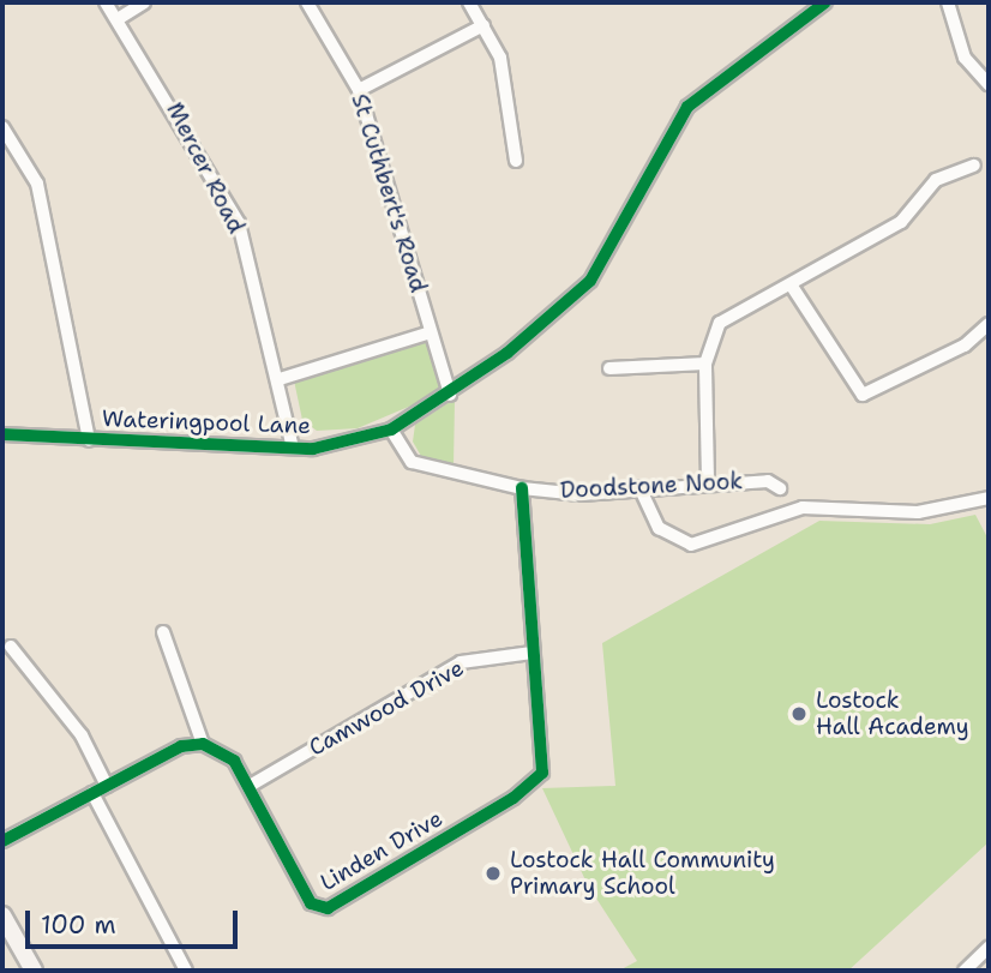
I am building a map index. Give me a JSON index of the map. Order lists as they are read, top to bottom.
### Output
{
  "streets": {
    "street": [
      "Mercer Road",
      "St Cuthbert's Road",
      "Wateringpool Lane",
      "Doodstone Nook",
      "Camwood Drive",
      "Linden Drive"
    ]
  },
  "crossings": [
    ["Mercer Road", "Wateringpool Lane"],
    ["St Cuthbert's Road", "Wateringpool Lane"],
    ["Wateringpool Lane", "Doodstone Nook"],
    ["Doodstone Nook", "Linden Drive"],
    ["Camwood Drive", "Linden Drive"]
  ],
  "places": ["Lostock Hall Academy", "Lostock Hall Community Primary School"],
  "scale_bar": "100 m"
}
